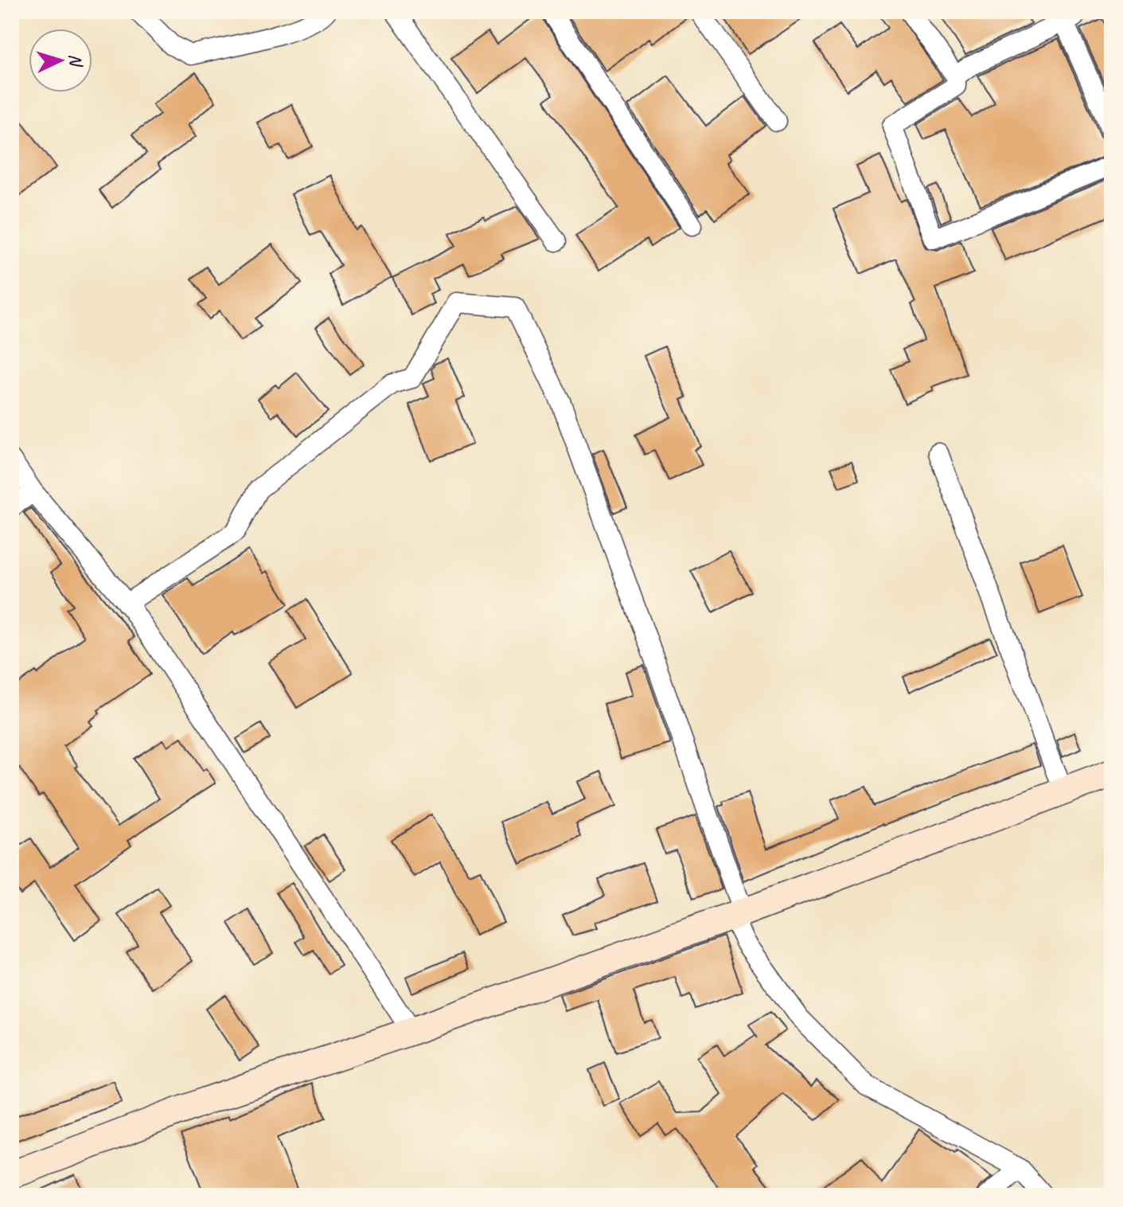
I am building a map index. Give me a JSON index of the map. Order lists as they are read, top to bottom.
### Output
{
  "north": "right"
}
